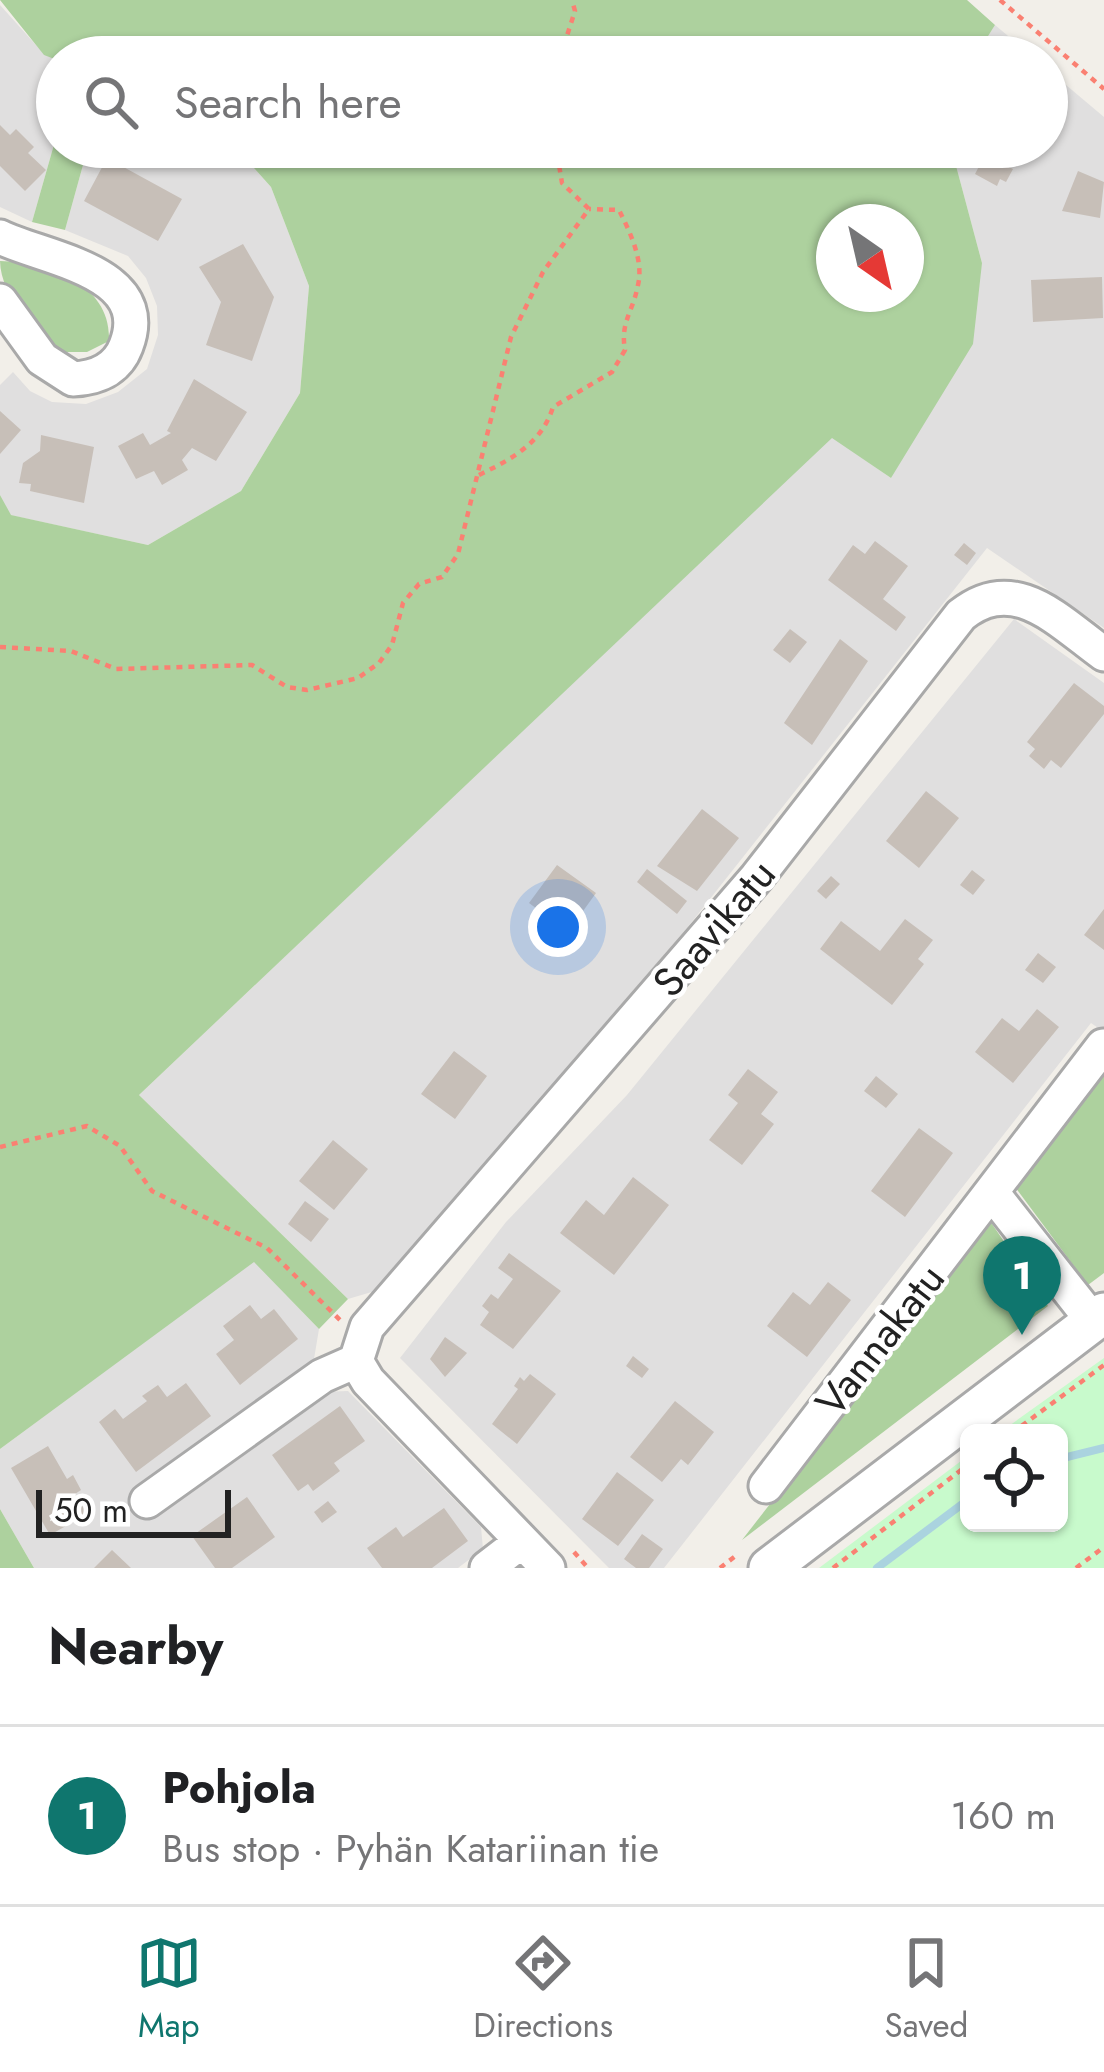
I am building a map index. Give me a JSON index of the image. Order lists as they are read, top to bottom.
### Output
{
  "streets": {
    "street": ["Saavikatu", "Vannakatu"]
  },
  "scale_bar": "50 m",
  "north": "bottom right",
  "page": {
    "search": "Search here",
    "pins": "1",
    "scale": "50 m",
    "heading": "Nearby",
    "list": [
      {
        "mark": "1",
        "name": "Pohjola",
        "note": "Bus stop · Pyhän Katariinan tie",
        "value": "160 m"
      }
    ],
    "nav": ["Map", "Directions", "Saved"]
  }
}
